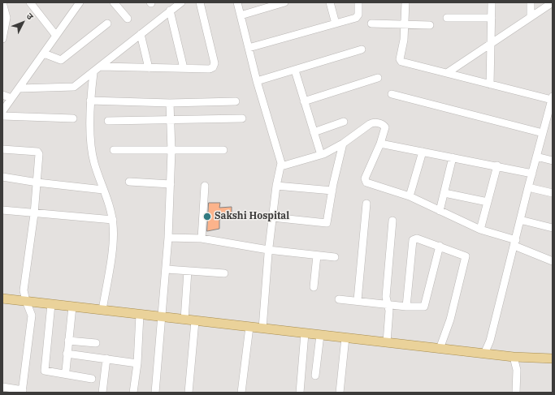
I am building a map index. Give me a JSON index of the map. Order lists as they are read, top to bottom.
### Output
{
  "places": ["Sakshi Hospital"],
  "north": "top right"
}
